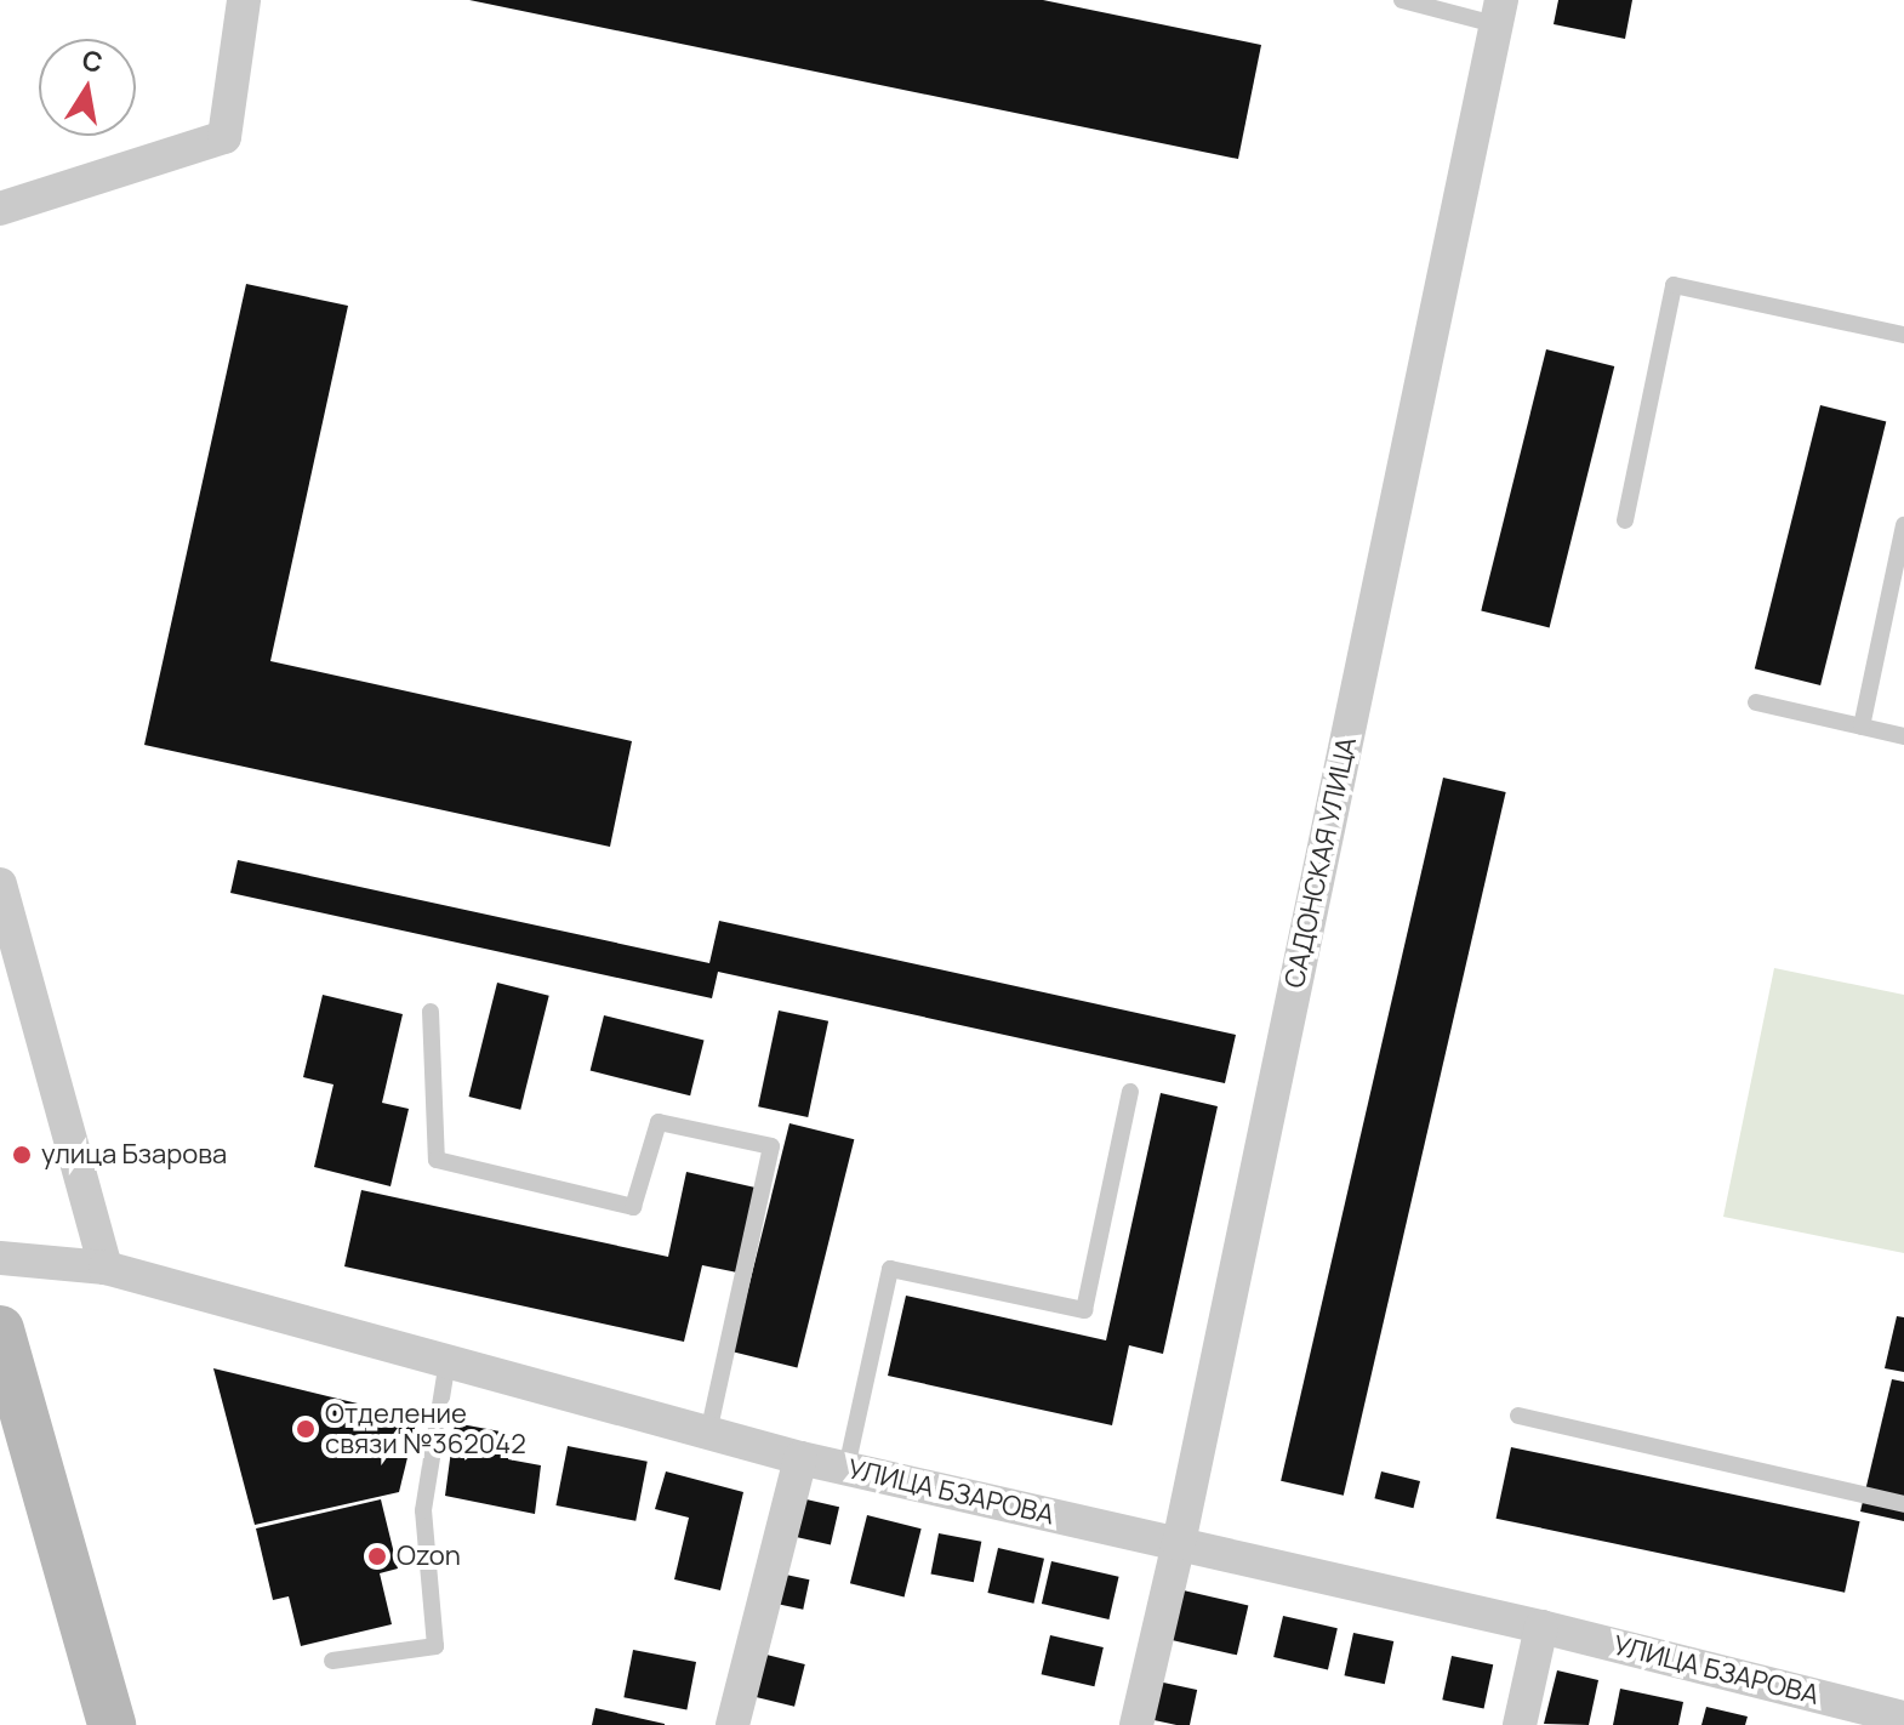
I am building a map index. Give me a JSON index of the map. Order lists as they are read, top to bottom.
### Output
{
  "streets": {
    "street": ["САДОНСКАЯ УЛИЦА", "УЛИЦА БЗАРОВА"]
  },
  "crossings": [
    ["САДОНСКАЯ УЛИЦА", "УЛИЦА БЗАРОВА"]
  ],
  "places": ["улица Бзарова", "Отделение связи №362042", "Ozon"],
  "north": "top"
}
